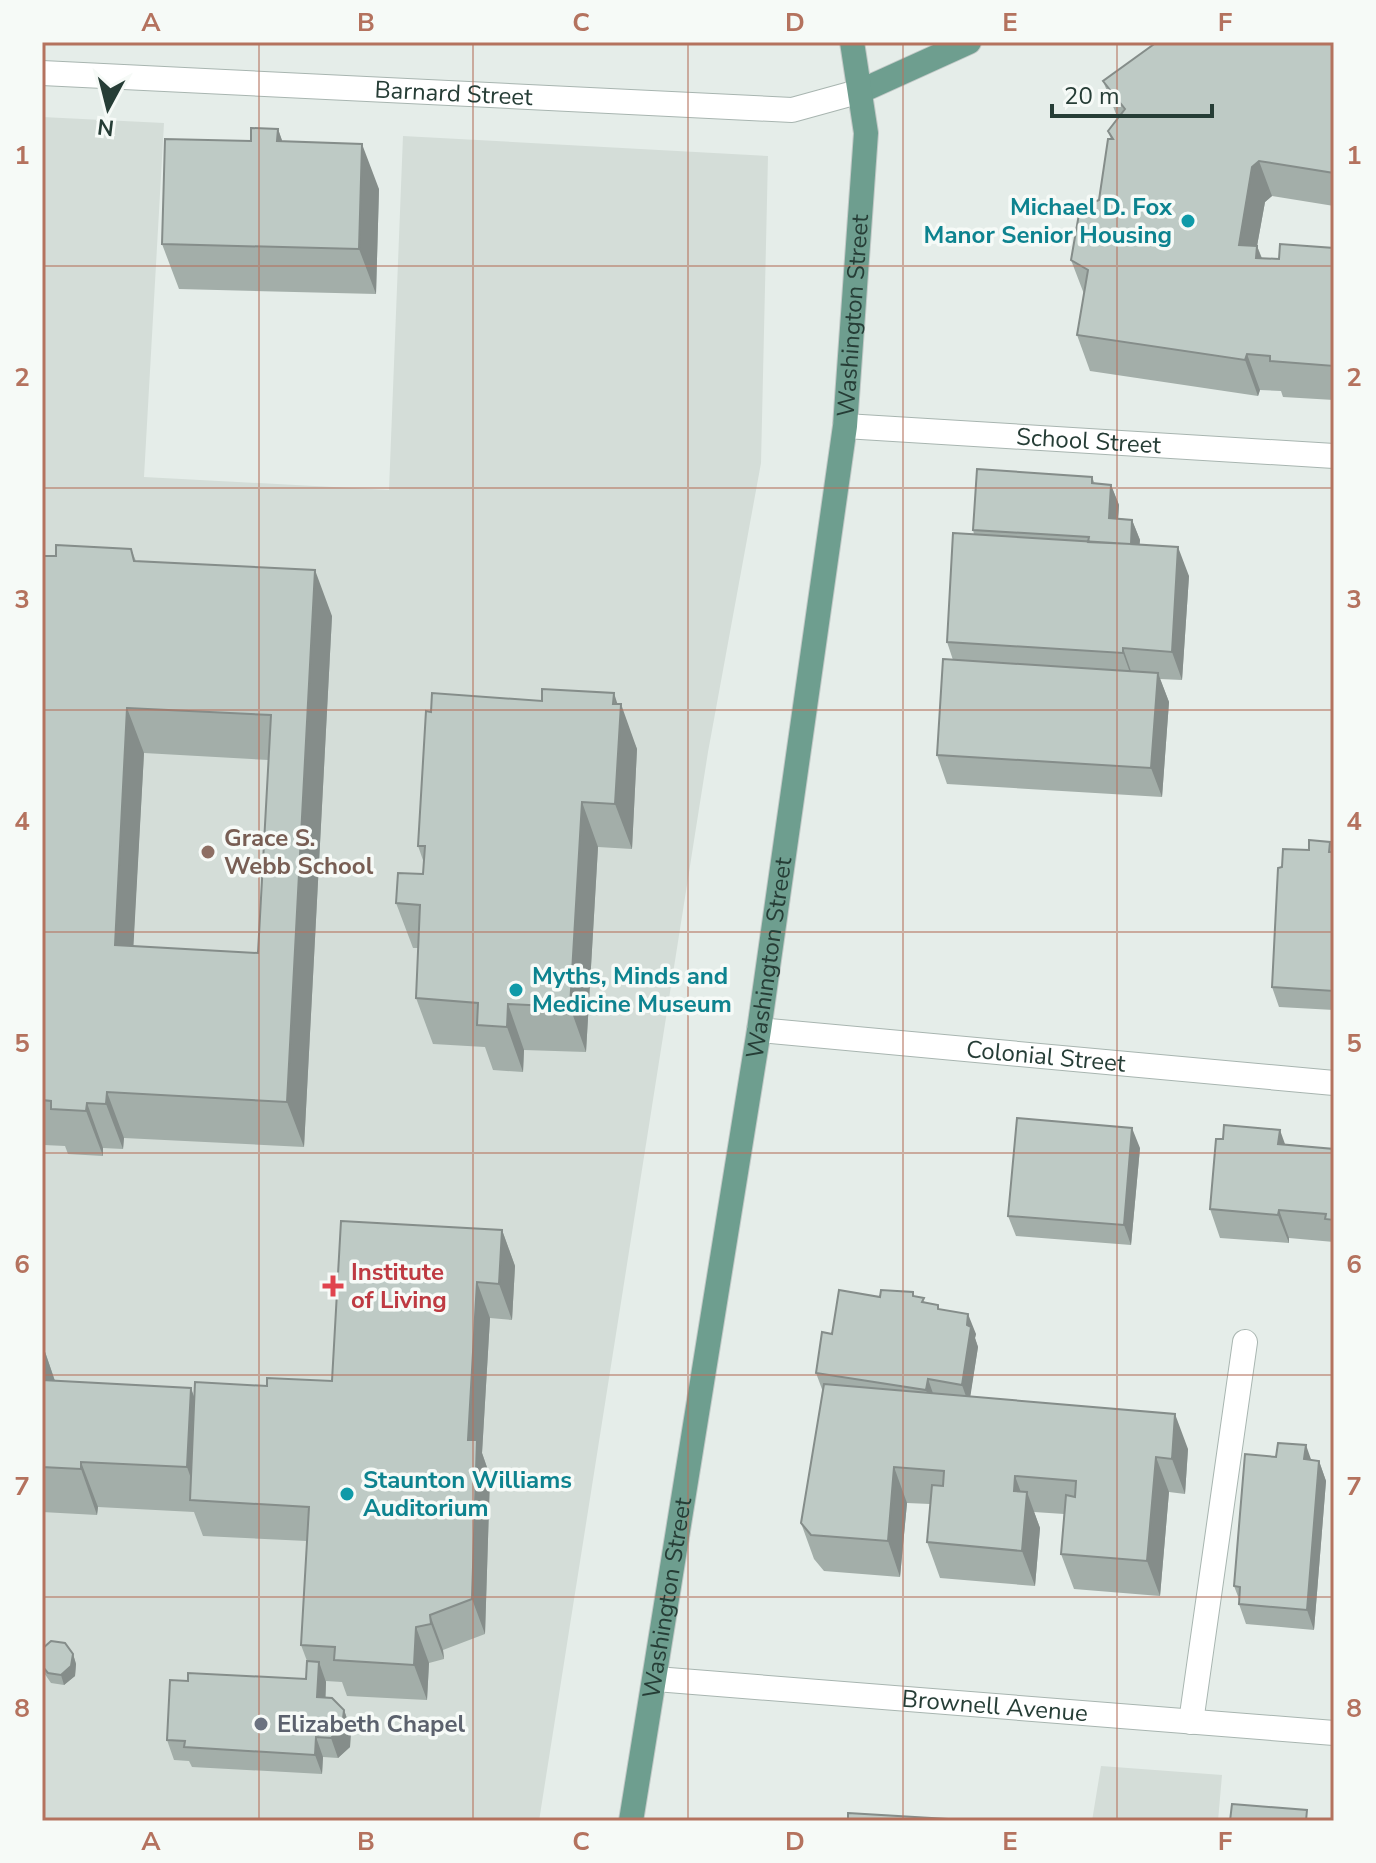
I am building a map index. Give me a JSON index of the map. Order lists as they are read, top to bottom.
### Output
{
  "streets": {
    "main road": ["Washington Street"],
    "street": [
      "Barnard Street",
      "School Street",
      "Colonial Street",
      "Brownell Avenue"
    ]
  },
  "crossings": [
    ["Barnard Street", "Washington Street"],
    ["Washington Street", "School Street"],
    ["Washington Street", "Colonial Street"],
    ["Washington Street", "Brownell Avenue"]
  ],
  "places": {
    "other": [
      "Michael D. Fox Manor Senior Housing",
      "Grace S. Webb School",
      "Myths, Minds and Medicine Museum",
      "Staunton Williams Auditorium",
      "Elizabeth Chapel"
    ],
    "health": ["Institute of Living"]
  },
  "scale_bar": "20 m",
  "north": "bottom",
  "grid": {
    "columns": [
      "A",
      "B",
      "C",
      "D",
      "E",
      "F"
    ],
    "rows": [
      "1",
      "2",
      "3",
      "4",
      "5",
      "6",
      "7",
      "8"
    ]
  }
}
